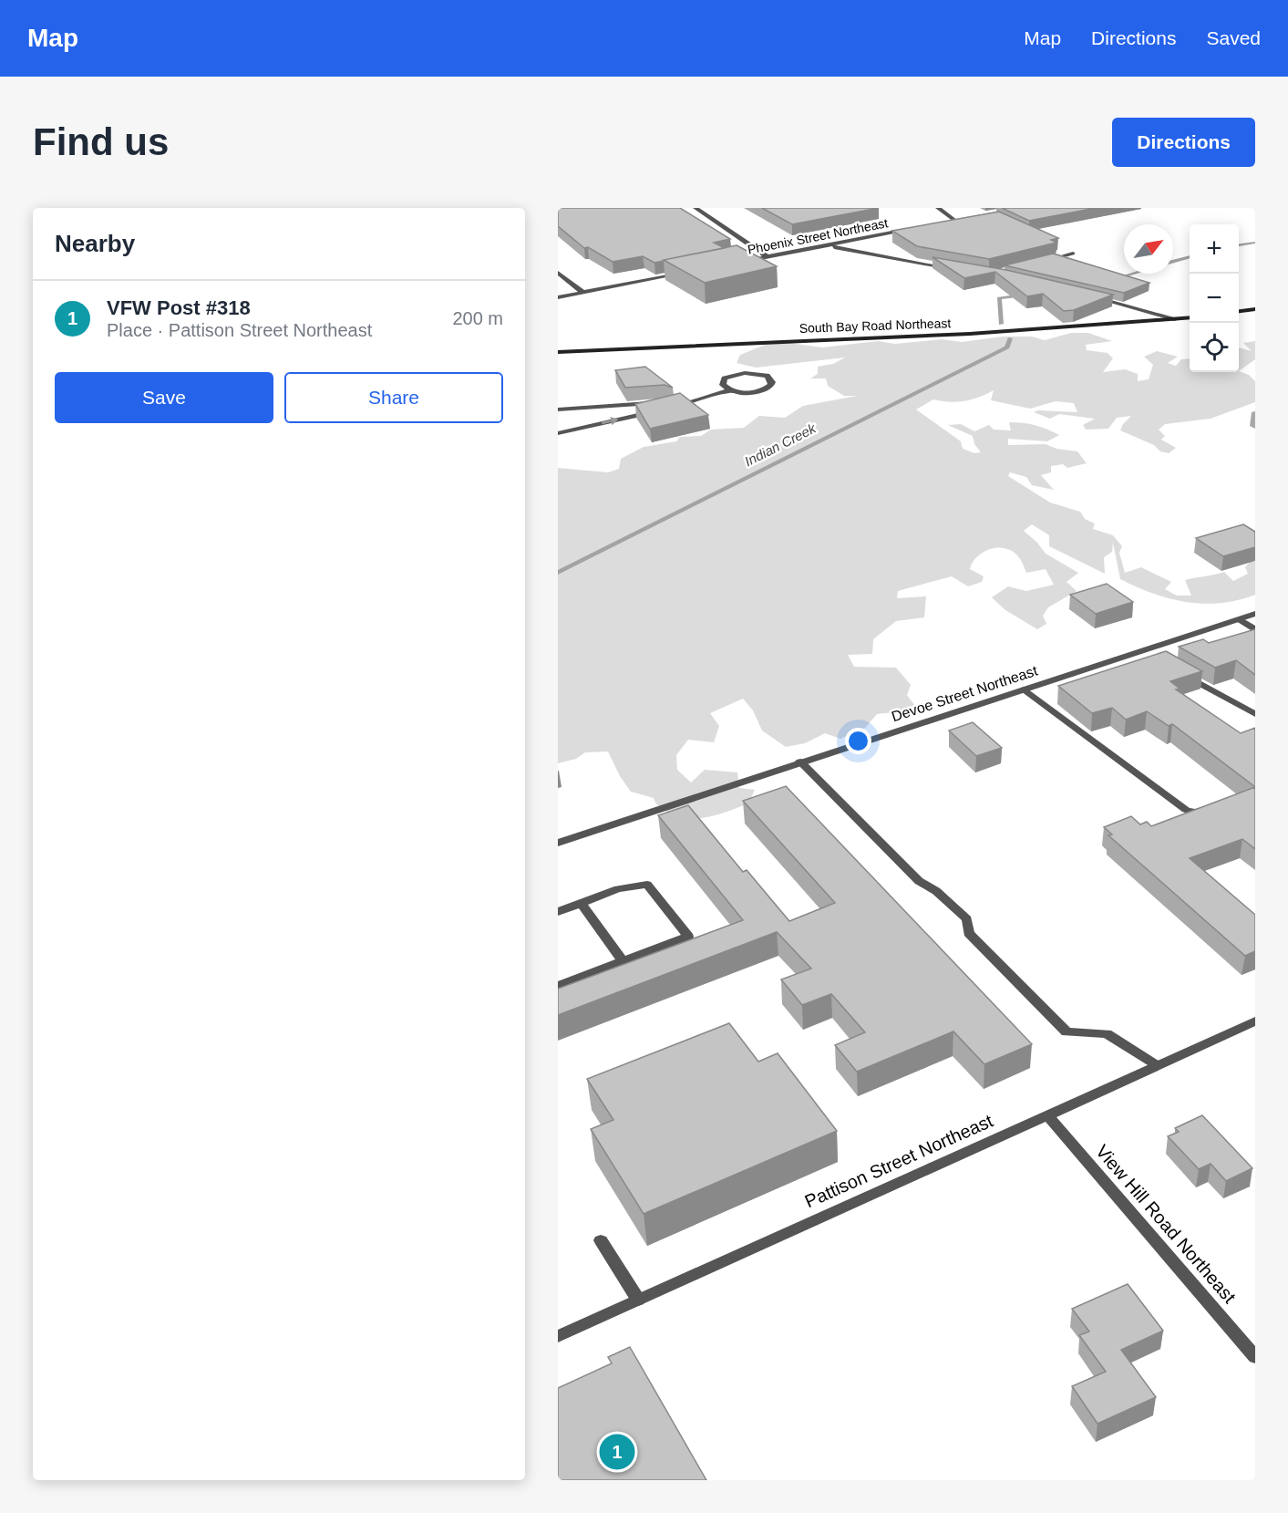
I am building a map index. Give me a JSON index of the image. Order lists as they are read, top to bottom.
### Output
{
  "streets": {
    "street": [
      "Phoenix Street Northeast",
      "South Bay Road Northeast",
      "Devoe Street Northeast",
      "Pattison Street Northeast",
      "View Hill Road Northeast"
    ]
  },
  "crossings": [
    ["Pattison Street Northeast", "View Hill Road Northeast"]
  ],
  "water": ["Indian Creek"],
  "north": "top right",
  "page": {
    "header": "Map",
    "nav": ["Map", "Directions", "Saved"],
    "buttons": [
      "Directions",
      ["Save", "Share"]
    ],
    "title": "Find us",
    "heading": "Nearby",
    "map_buttons": ["+", "−"],
    "list": [
      {
        "mark": "1",
        "name": "VFW Post #318",
        "note": "Place · Pattison Street Northeast",
        "value": "200 m"
      }
    ],
    "pins": "1"
  }
}
